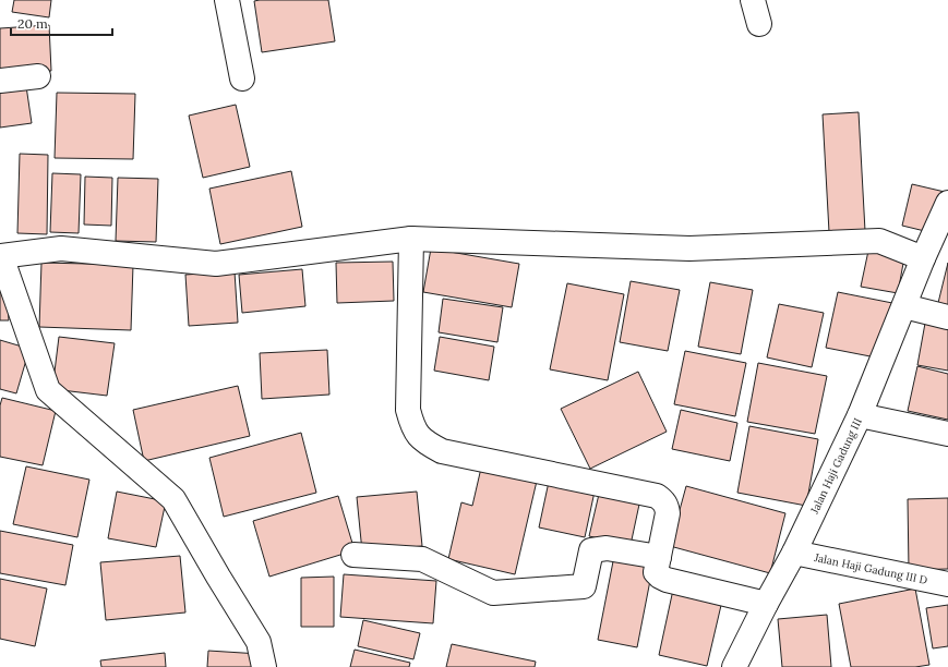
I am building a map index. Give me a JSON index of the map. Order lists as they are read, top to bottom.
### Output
{
  "streets": {
    "street": ["Jalan Haji Gadung III", "Jalan Haji Gadung III D"]
  },
  "crossings": [
    ["Jalan Haji Gadung III", "Jalan Haji Gadung III D"]
  ],
  "scale_bar": "20 m"
}
